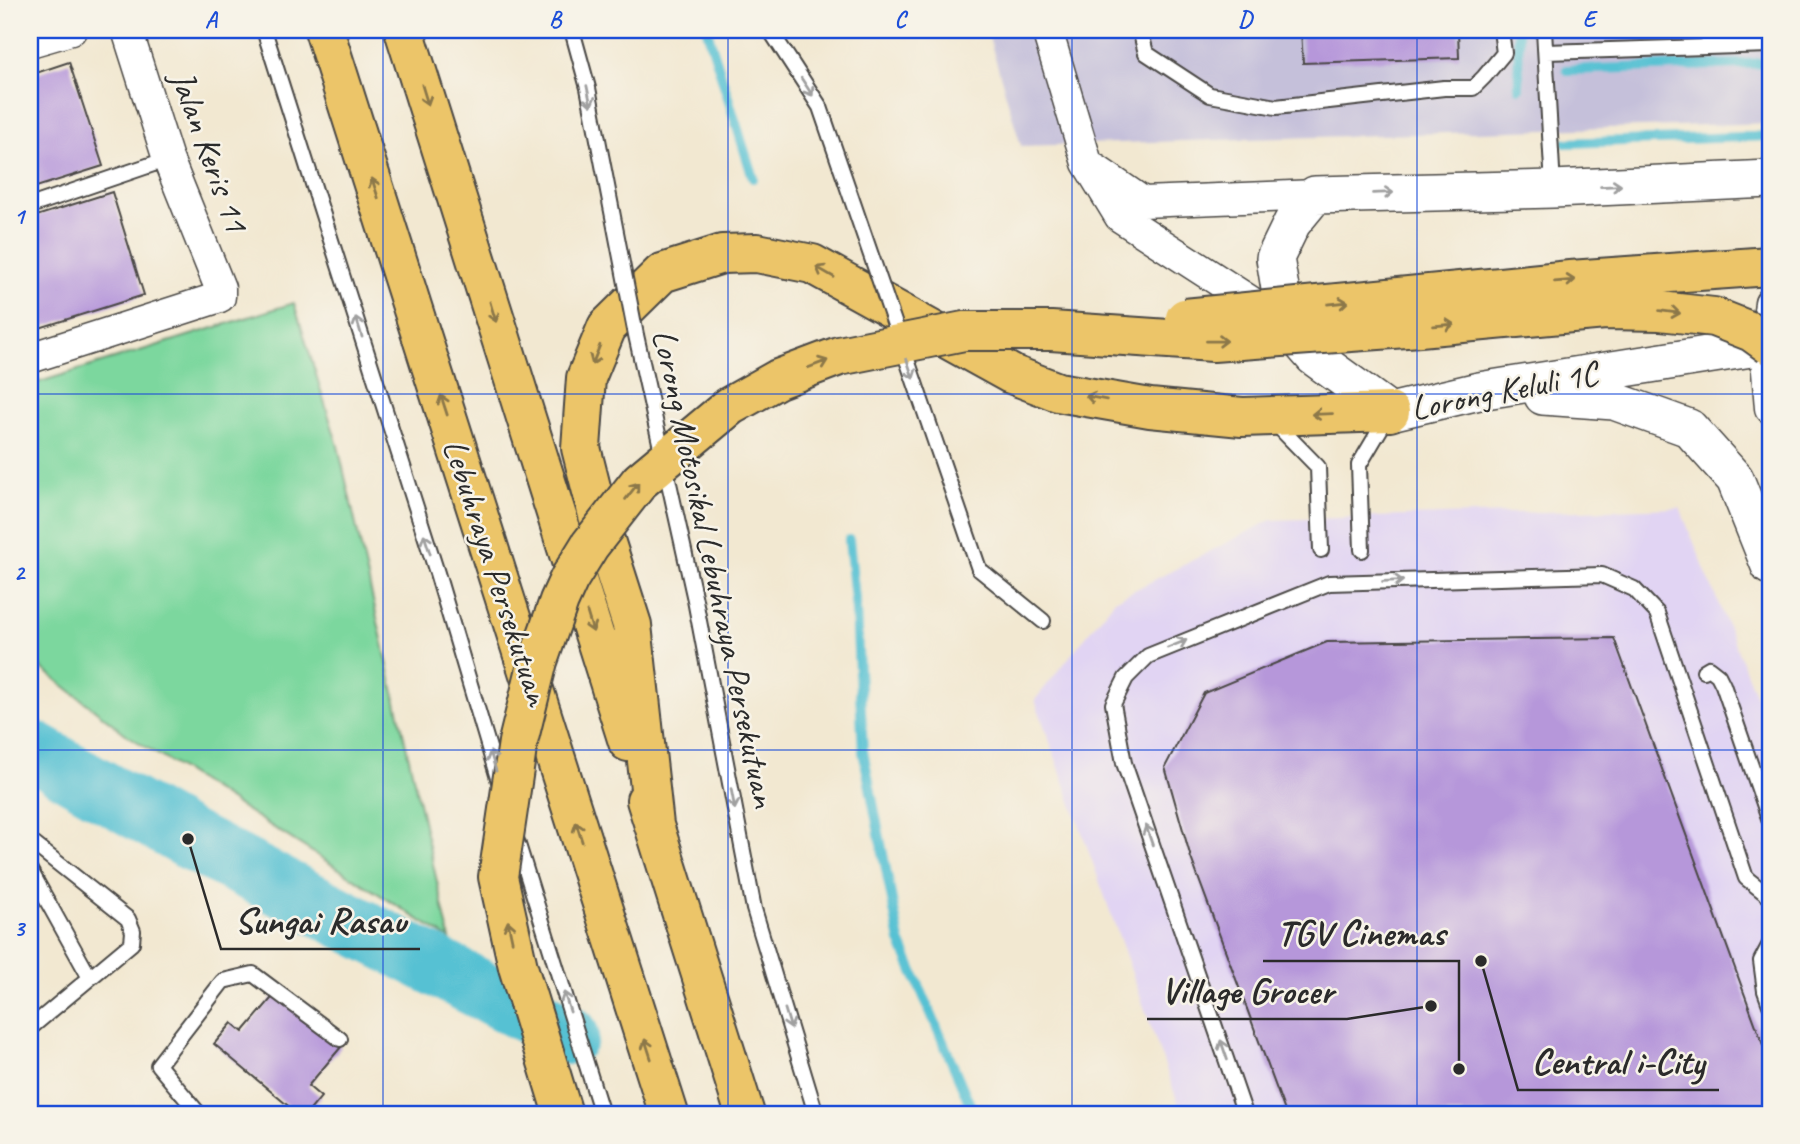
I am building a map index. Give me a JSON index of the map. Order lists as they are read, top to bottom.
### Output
{
  "streets": {
    "highway": ["Lebuhraya Persekutuan"],
    "street": ["Jalan Keris 11", "Lorong Keluli 1C"],
    "lane": ["Lorong Motosikal Lebuhraya Persekutuan"]
  },
  "one_way": ["Lorong Motosikal Lebuhraya Persekutuan"],
  "places": [
    "Sungai Rasau",
    "Central i-City",
    "Village Grocer",
    "TGV Cinemas"
  ],
  "grid": {
    "columns": [
      "A",
      "B",
      "C",
      "D",
      "E"
    ],
    "rows": ["1", "2", "3"]
  }
}
